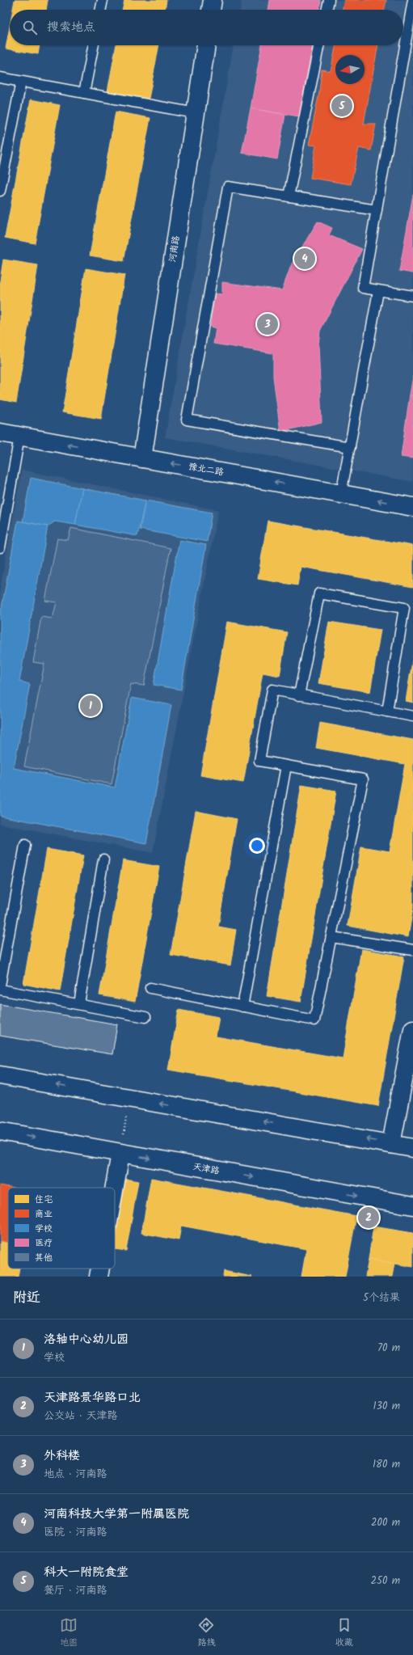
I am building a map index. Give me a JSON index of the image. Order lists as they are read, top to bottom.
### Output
{
  "streets": {
    "street": ["河南路", "豫北二路", "天津路"]
  },
  "crossings": [
    ["河南路", "豫北二路"]
  ],
  "one_way": ["豫北二路"],
  "legend": [
    "住宅",
    "商业",
    "学校",
    "医疗",
    "其他"
  ],
  "north": "left",
  "page": {
    "search": "搜索地点",
    "pins": [
      "5",
      "4",
      "3",
      "1",
      "2"
    ],
    "heading": ["附近", "5个结果"],
    "list": [
      {
        "mark": "1",
        "name": "洛轴中心幼儿园",
        "note": "学校",
        "value": "70 m"
      },
      {
        "mark": "2",
        "name": "天津路景华路口北",
        "note": "公交站 · 天津路",
        "value": "130 m"
      },
      {
        "mark": "3",
        "name": "外科楼",
        "note": "地点 · 河南路",
        "value": "180 m"
      },
      {
        "mark": "4",
        "name": "河南科技大学第一附属医院",
        "note": "医院 · 河南路",
        "value": "200 m"
      },
      {
        "mark": "5",
        "name": "科大一附院食堂",
        "note": "餐厅 · 河南路",
        "value": "250 m"
      }
    ],
    "nav": ["地图", "路线", "收藏"]
  }
}
